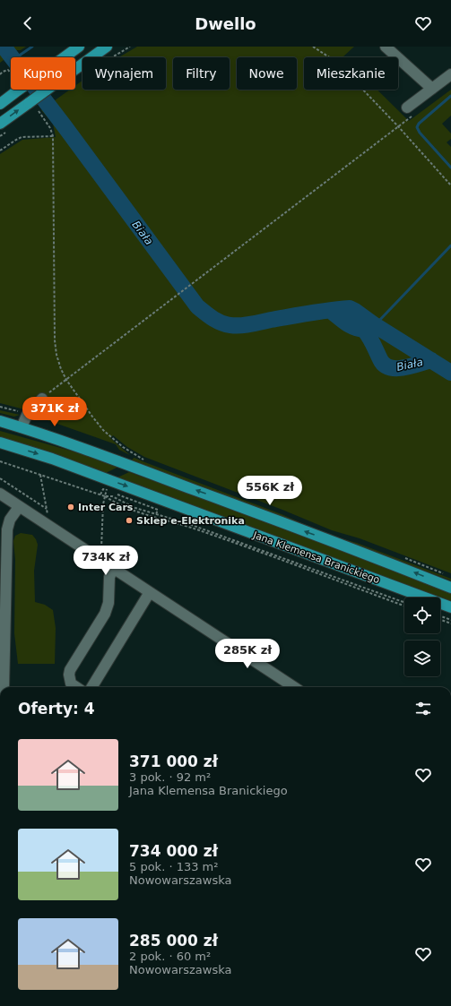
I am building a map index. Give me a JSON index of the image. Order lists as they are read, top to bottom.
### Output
{
  "streets": {
    "main road": ["Jana Klemensa Branickiego"]
  },
  "water": ["Biała"],
  "places": ["Inter Cars", "Sklep e-Elektronika"],
  "page": {
    "header": "Dwello",
    "chip": [
      "Kupno",
      "Wynajem",
      "Filtry",
      "Nowe",
      "Mieszkanie"
    ],
    "price": [
      "371K zł",
      "556K zł",
      "734K zł",
      "285K zł"
    ],
    "heading": "Oferty: 4",
    "list": [
      {
        "name": "371 000 zł",
        "note": "3 pok. · 92 m² · Jana Klemensa Branickiego"
      },
      {
        "name": "734 000 zł",
        "note": "5 pok. · 133 m² · Nowowarszawska"
      },
      {
        "name": "285 000 zł",
        "note": "2 pok. · 60 m² · Nowowarszawska"
      }
    ]
  }
}
